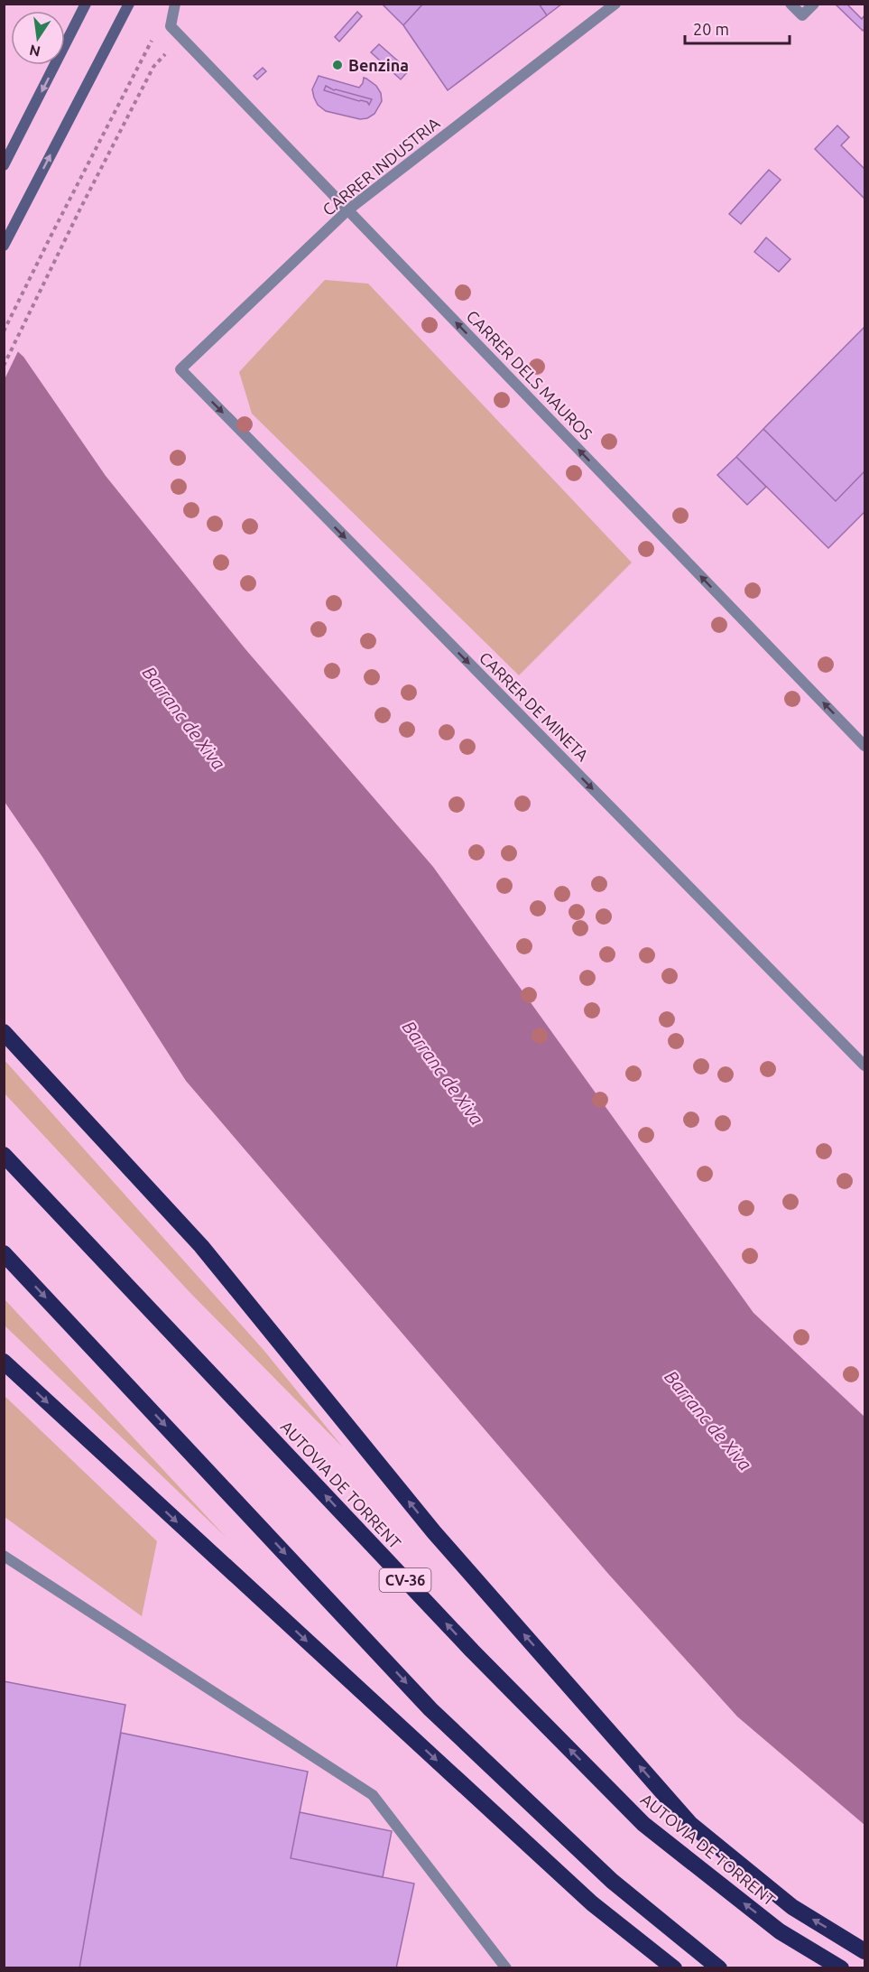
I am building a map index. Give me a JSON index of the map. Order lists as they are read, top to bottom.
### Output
{
  "streets": {
    "highway": ["AUTOVIA DE TORRENT", "CV-36"],
    "street": ["CARRER INDUSTRIA", "CARRER DELS MAUROS", "CARRER DE MINETA"]
  },
  "crossings": [
    ["CARRER INDUSTRIA", "CARRER DELS MAUROS"],
    ["CARRER INDUSTRIA", "CARRER DE MINETA"]
  ],
  "one_way": ["CARRER DELS MAUROS", "CARRER DE MINETA"],
  "water": ["Barranc de Xiva"],
  "places": ["Benzina"],
  "scale_bar": "20 m",
  "north": "bottom"
}
